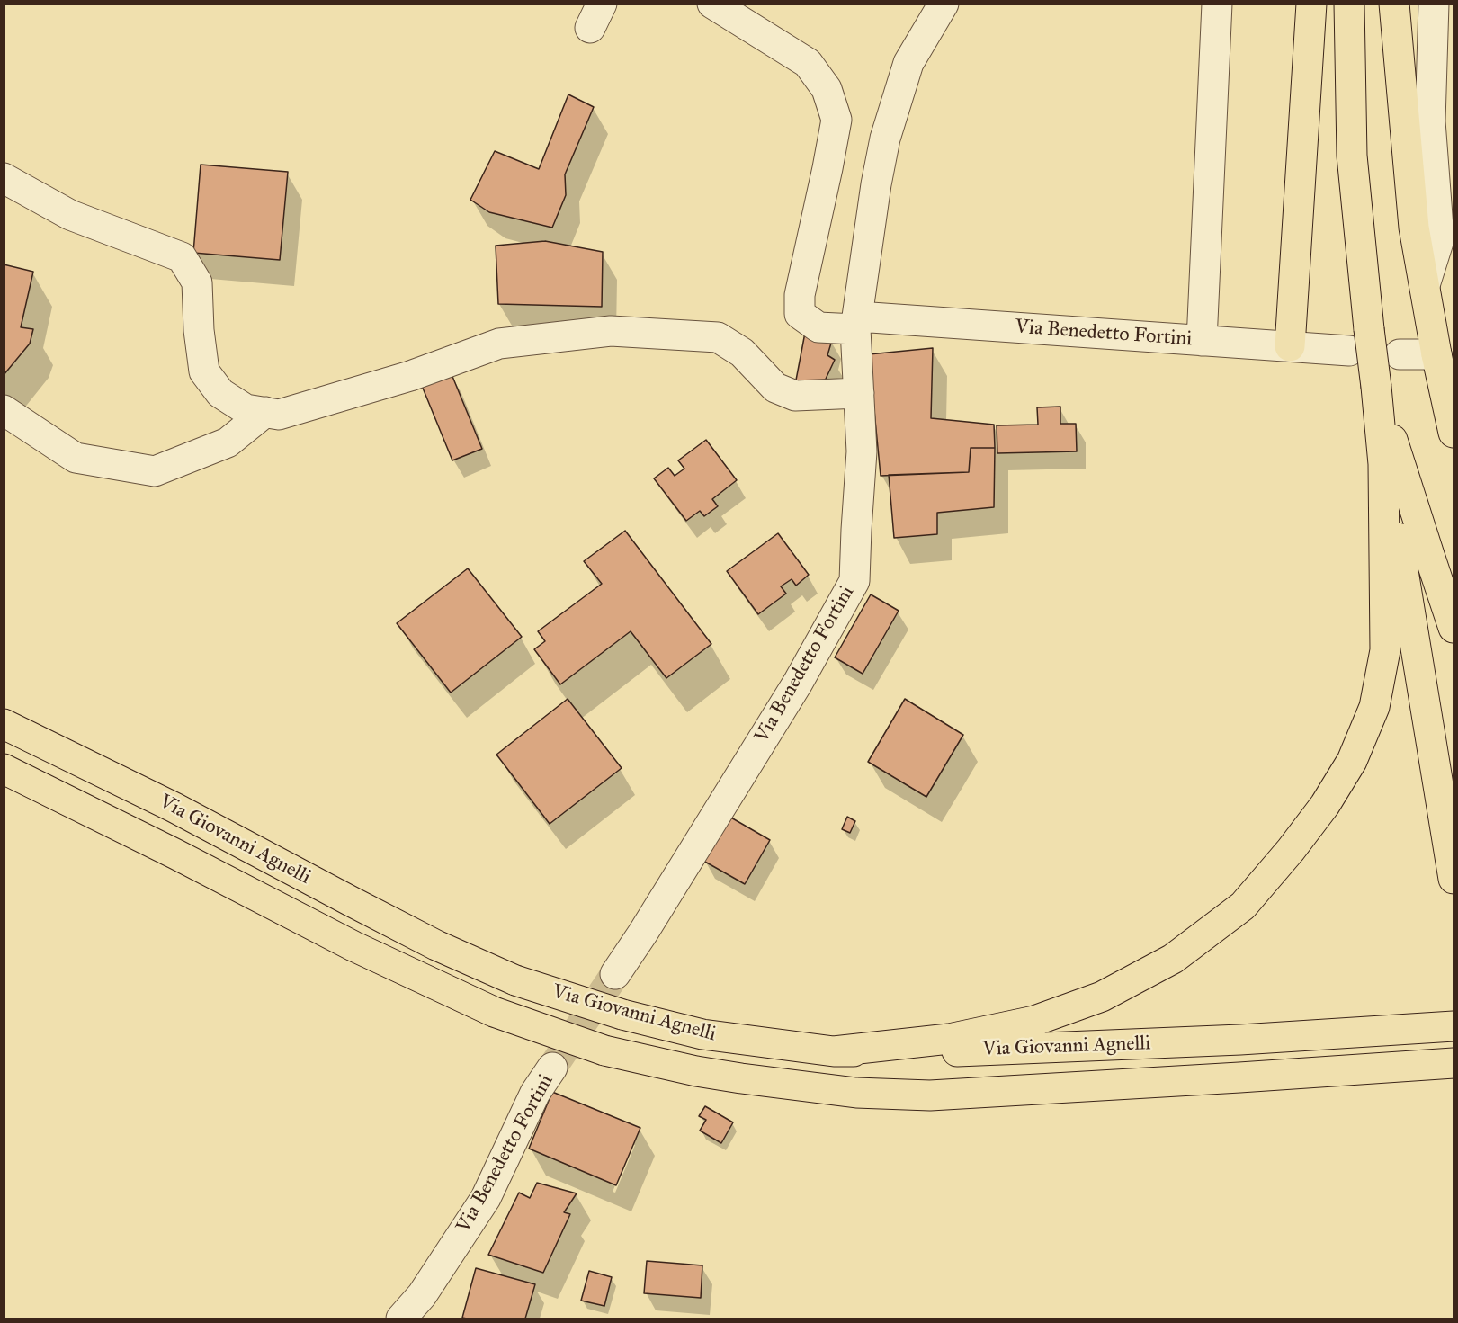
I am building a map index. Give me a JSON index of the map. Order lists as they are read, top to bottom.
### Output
{
  "streets": {
    "main road": ["Via Giovanni Agnelli"],
    "street": ["Via Benedetto Fortini"]
  }
}
